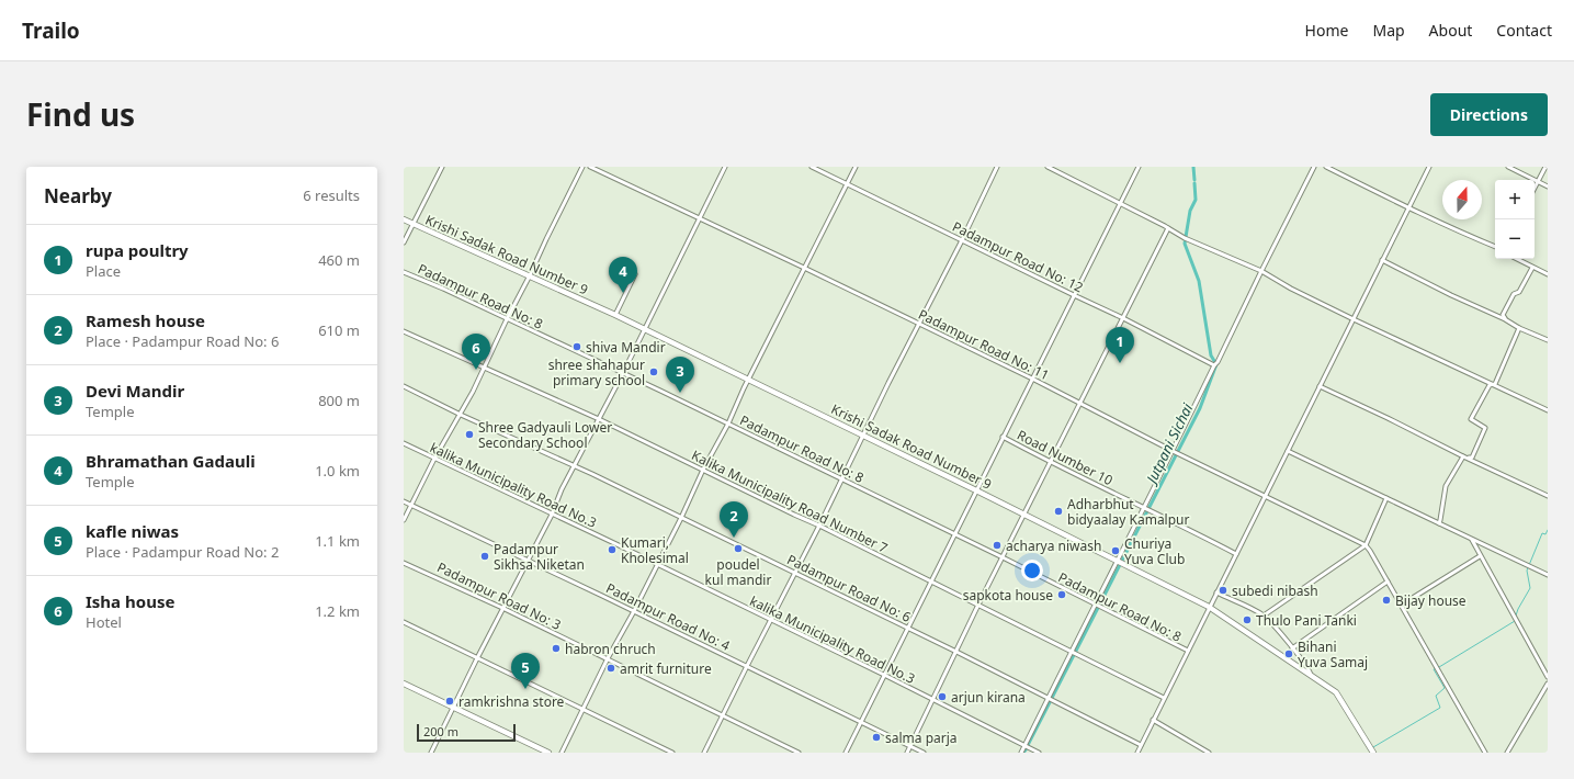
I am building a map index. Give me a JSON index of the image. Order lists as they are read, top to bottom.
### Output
{
  "streets": {
    "street": [
      "Krishi Sadak Road Number 9",
      "Padampur Road No: 12",
      "Padampur Road No: 8",
      "Padampur Road No: 11",
      "Road Number 10",
      "kalika Municipality Road No.3",
      "Kalika Municipality Road Number 7",
      "Padampur Road No: 6",
      "Padampur Road No: 3",
      "Padampur Road No: 4"
    ]
  },
  "water": ["Jutpani Sichai"],
  "places": [
    "shiva Mandir",
    "shree shahapur primary school",
    "Shree Gadyauli Lower Secondary School",
    "Adharbhut bidyaalay Kamalpur",
    "acharya niwash",
    "poudel kul mandir",
    "Kumari, Kholesimal",
    "Churiya Yuva Club",
    "Padampur Sikhsa Niketan",
    "subedi nibash",
    "sapkota house",
    "Bijay house",
    "Thulo Pani Tanki",
    "habron chruch",
    "Bihani Yuva Samaj",
    "amrit furniture",
    "arjun kirana",
    "ramkrishna store",
    "salma parja"
  ],
  "scale_bar": "200 m",
  "north": "top",
  "page": {
    "header": "Trailo",
    "nav": [
      "Home",
      "Map",
      "About",
      "Contact"
    ],
    "title": "Find us",
    "buttons": "Directions",
    "heading": ["Nearby", "6 results"],
    "map_buttons": ["+", "−"],
    "list": [
      {
        "mark": "1",
        "name": "rupa poultry",
        "note": "Place",
        "value": "460 m"
      },
      {
        "mark": "2",
        "name": "Ramesh house",
        "note": "Place · Padampur Road No: 6",
        "value": "610 m"
      },
      {
        "mark": "3",
        "name": "Devi Mandir",
        "note": "Temple",
        "value": "800 m"
      },
      {
        "mark": "4",
        "name": "Bhramathan Gadauli",
        "note": "Temple",
        "value": "1.0 km"
      },
      {
        "mark": "5",
        "name": "kafle niwas",
        "note": "Place · Padampur Road No: 2",
        "value": "1.1 km"
      },
      {
        "mark": "6",
        "name": "Isha house",
        "note": "Hotel",
        "value": "1.2 km"
      }
    ],
    "pins": [
      "4",
      "1",
      "6",
      "3",
      "2",
      "5"
    ],
    "scale": "200 m"
  }
}
